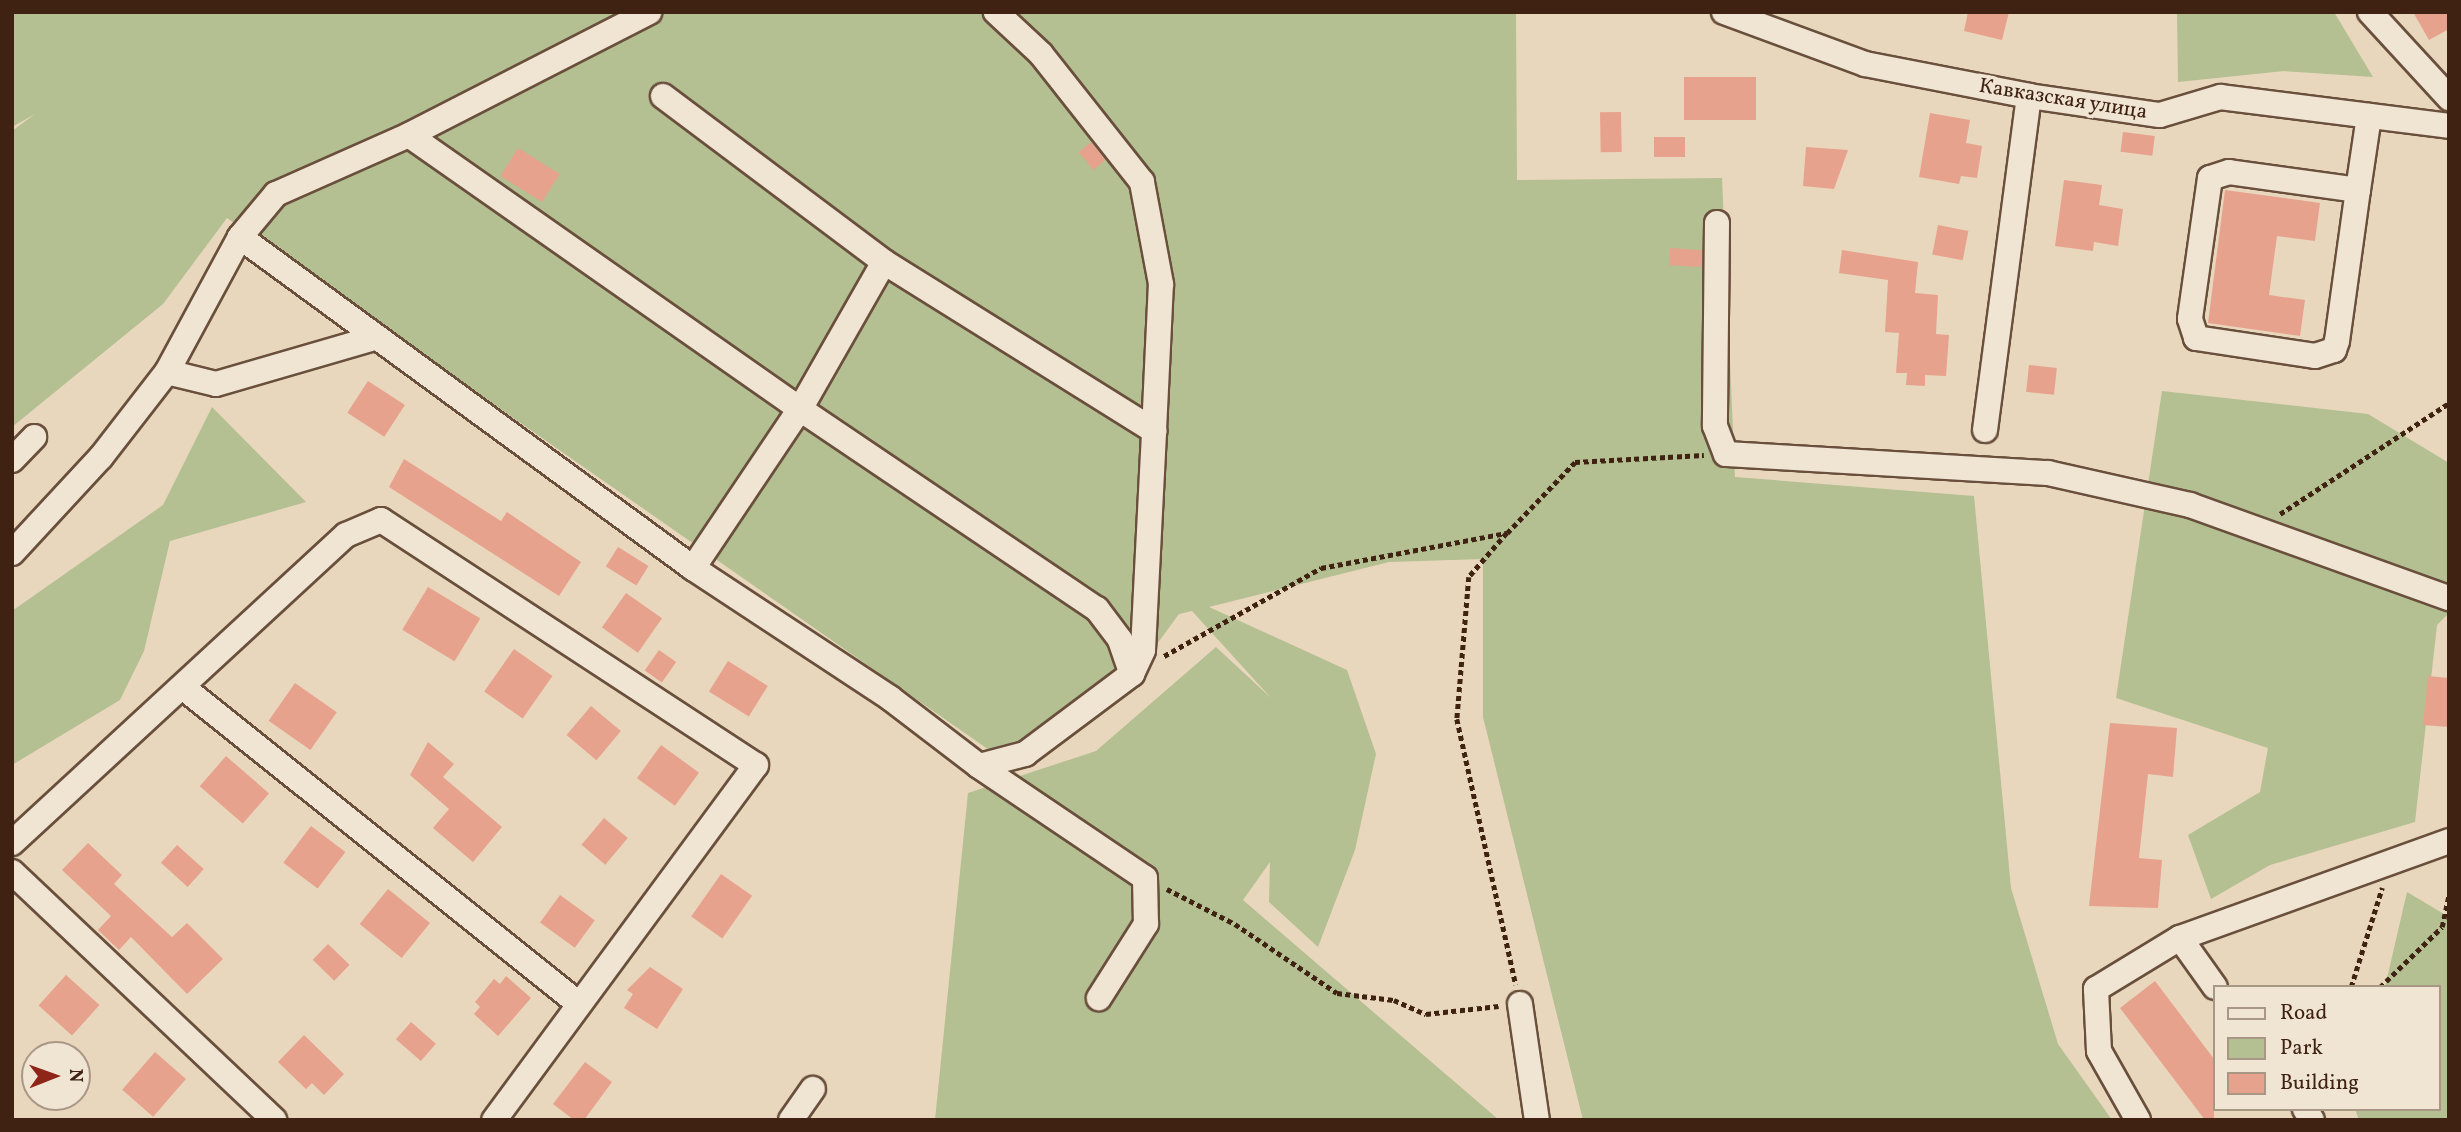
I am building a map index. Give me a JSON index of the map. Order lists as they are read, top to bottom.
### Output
{
  "streets": {
    "street": ["Кавказская улица"]
  },
  "legend": ["Road", "Park", "Building"],
  "north": "right"
}
